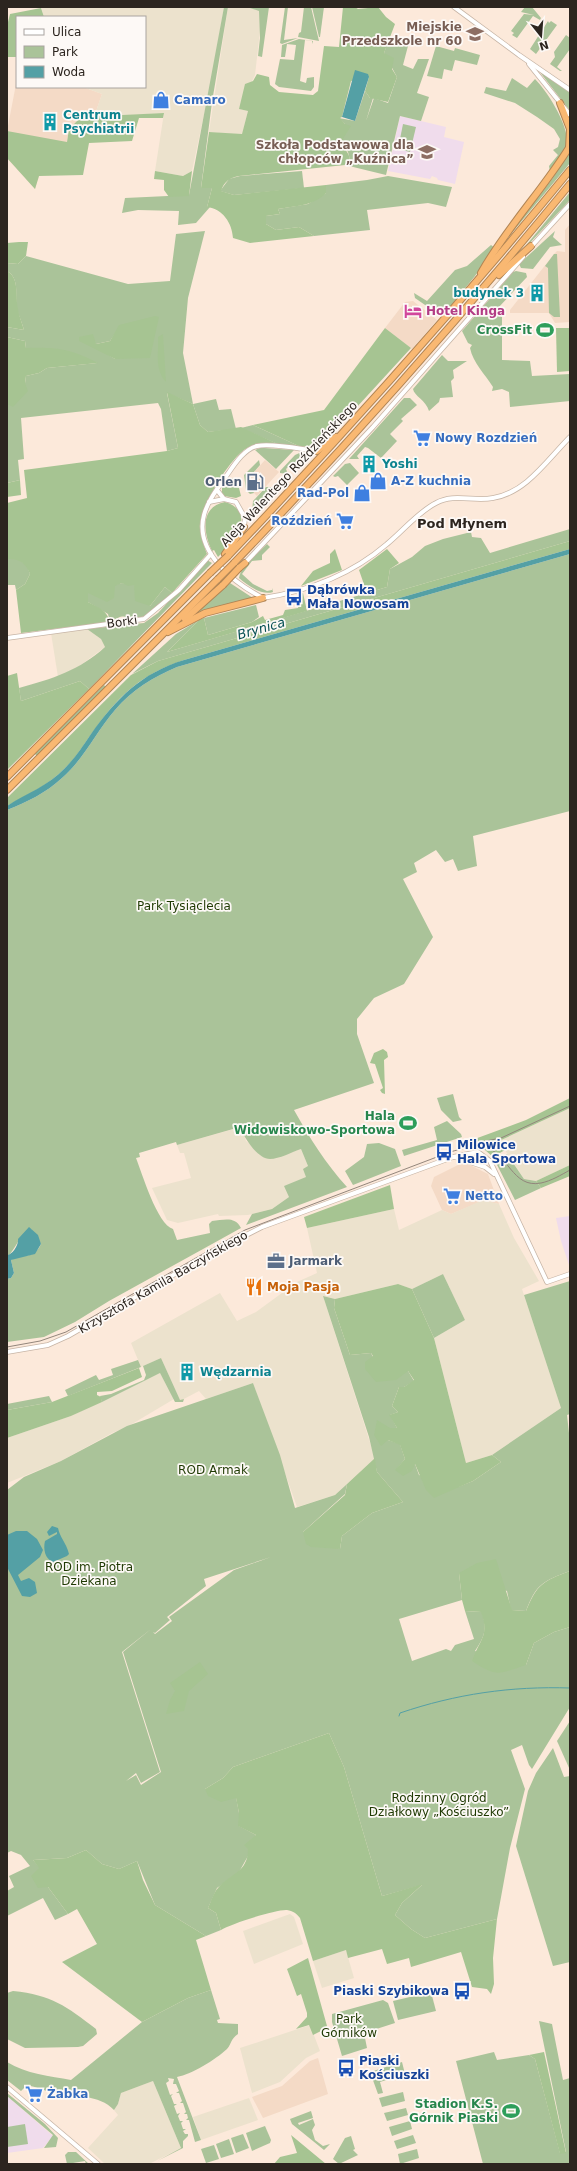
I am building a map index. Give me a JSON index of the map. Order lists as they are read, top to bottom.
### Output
{
  "streets": {
    "highway": ["Aleja Walentego Roździeńskiego"],
    "street": ["Borki", "Krzysztofa Kamila Baczyńskiego"]
  },
  "districts": ["Pod Młynem"],
  "water": ["Brynica"],
  "parks": [
    "Park Tysiąclecia",
    "ROD Armak",
    "ROD im. Piotra Dziekana",
    "Rodzinny Ogród Działkowy „Kościuszko”",
    "Park Górników"
  ],
  "places": {
    "school or university": ["Miejskie Przedszkole nr 60", "Szkoła Podstawowa dla chłopców „Kuźnica”"],
    "shop": ["Camaro", "A-Z kuchnia", "Rad-Pol"],
    "building": [
      "Centrum Psychiatrii",
      "budynek 3",
      "Yoshi",
      "Wędzarnia"
    ],
    "hotel": ["Hotel Kinga"],
    "sports": ["CrossFit", "Hala Widowiskowo-Sportowa", "Stadion K.S. Górnik Piaski"],
    "supermarket": [
      "Nowy Rozdzień",
      "Roździeń",
      "Netto",
      "Żabka"
    ],
    "fuel station": ["Orlen"],
    "bus stop": [
      "Dąbrówka Mała Nowosam",
      "Milowice Hala Sportowa",
      "Piaski Szybikowa",
      "Piaski Kościuszki"
    ],
    "office": ["Jarmark"],
    "restaurant": ["Moja Pasja"]
  },
  "legend": ["Ulica", "Park", "Woda"],
  "north": "bottom"
}
